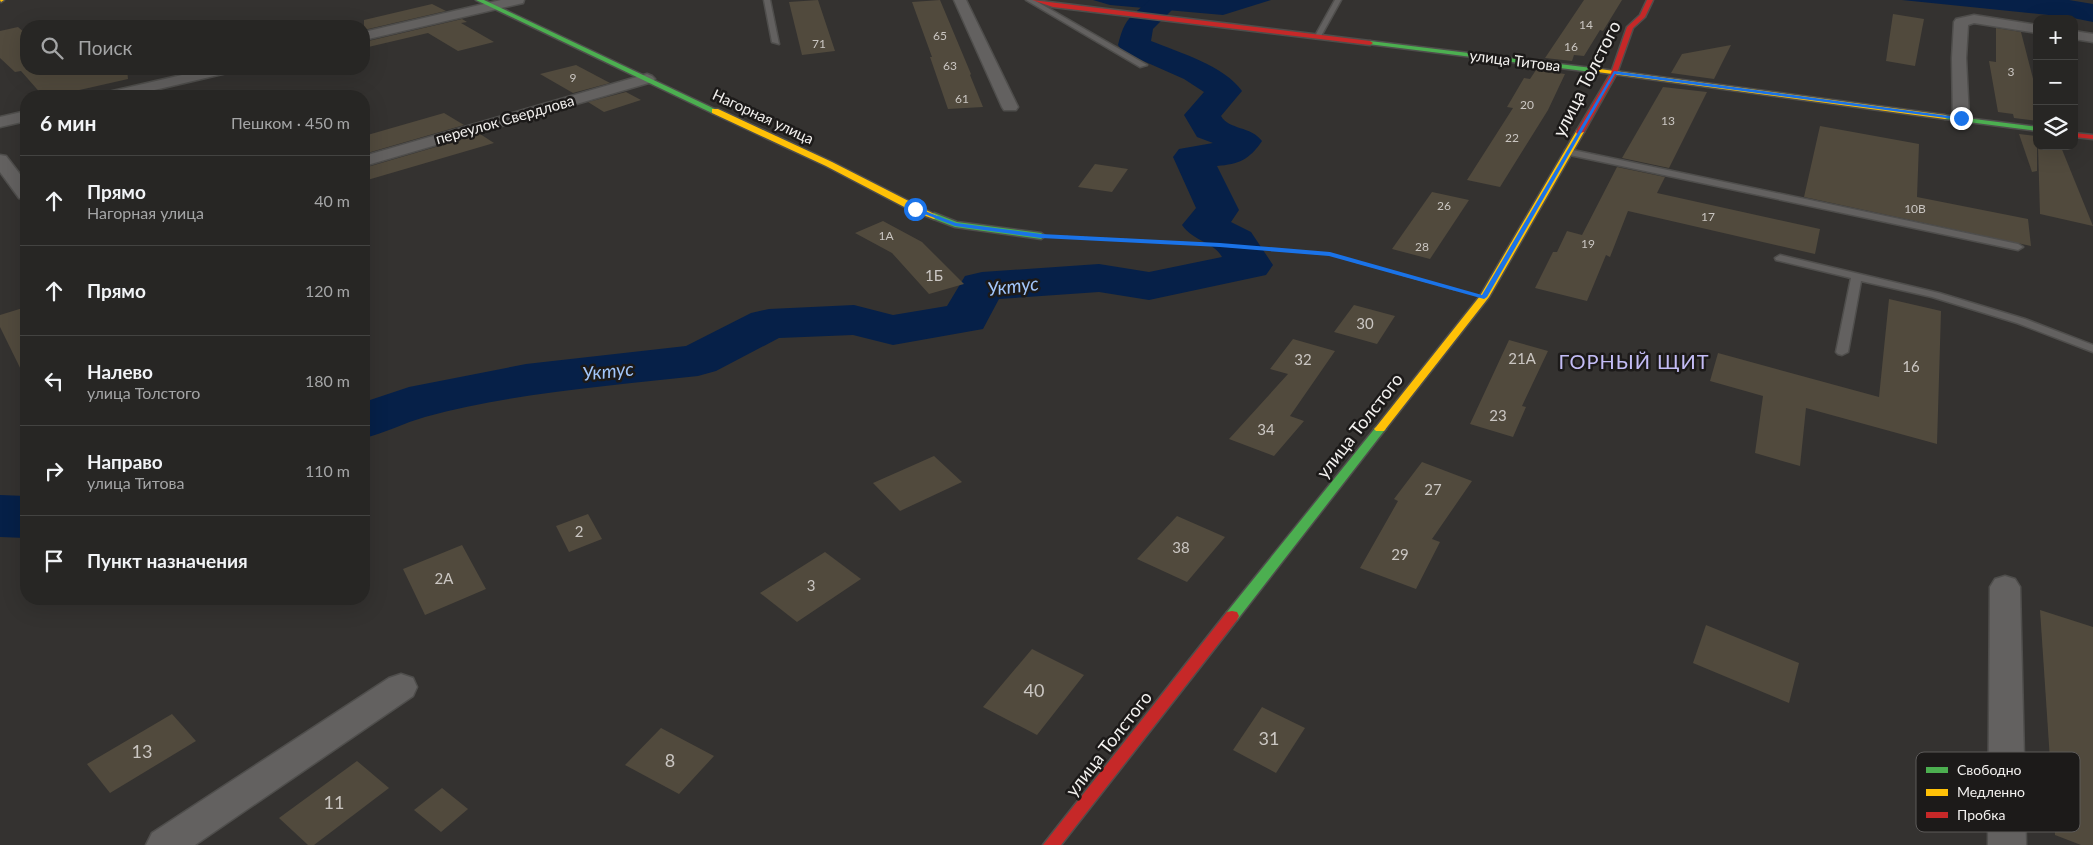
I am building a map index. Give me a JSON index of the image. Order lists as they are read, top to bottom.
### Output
{
  "streets": {
    "street": [
      "улица Титова",
      "улица Толстого",
      "Нагорная улица",
      "переулок Свердлова"
    ]
  },
  "crossings": [
    ["улица Титова", "улица Толстого"],
    ["Нагорная улица", "переулок Свердлова"]
  ],
  "districts": ["ГОРНЫЙ ЩИТ"],
  "water": ["Уктус"],
  "house_numbers": [
    "14",
    "65",
    "71",
    "16",
    "63",
    "3",
    "9",
    "61",
    "20",
    "13",
    "22",
    "26",
    "10В",
    "17",
    "1А",
    "19",
    "28",
    "1Б",
    "30",
    "21А",
    "32",
    "16",
    "23",
    "34",
    "27",
    "2",
    "38",
    "29",
    "2А",
    "3",
    "40",
    "31",
    "13",
    "8",
    "11"
  ],
  "legend": ["Свободно", "Медленно", "Пробка"],
  "page": {
    "map_buttons": ["+", "−"],
    "search": "Поиск",
    "heading": ["6 мин", "Пешком · 450 m"],
    "list": [
      ["Прямо", "Нагорная улица", "40 m"],
      ["Прямо", "120 m"],
      ["Налево", "улица Толстого", "180 m"],
      ["Направо", "улица Титова", "110 m"],
      "Пункт назначения"
    ]
  }
}
